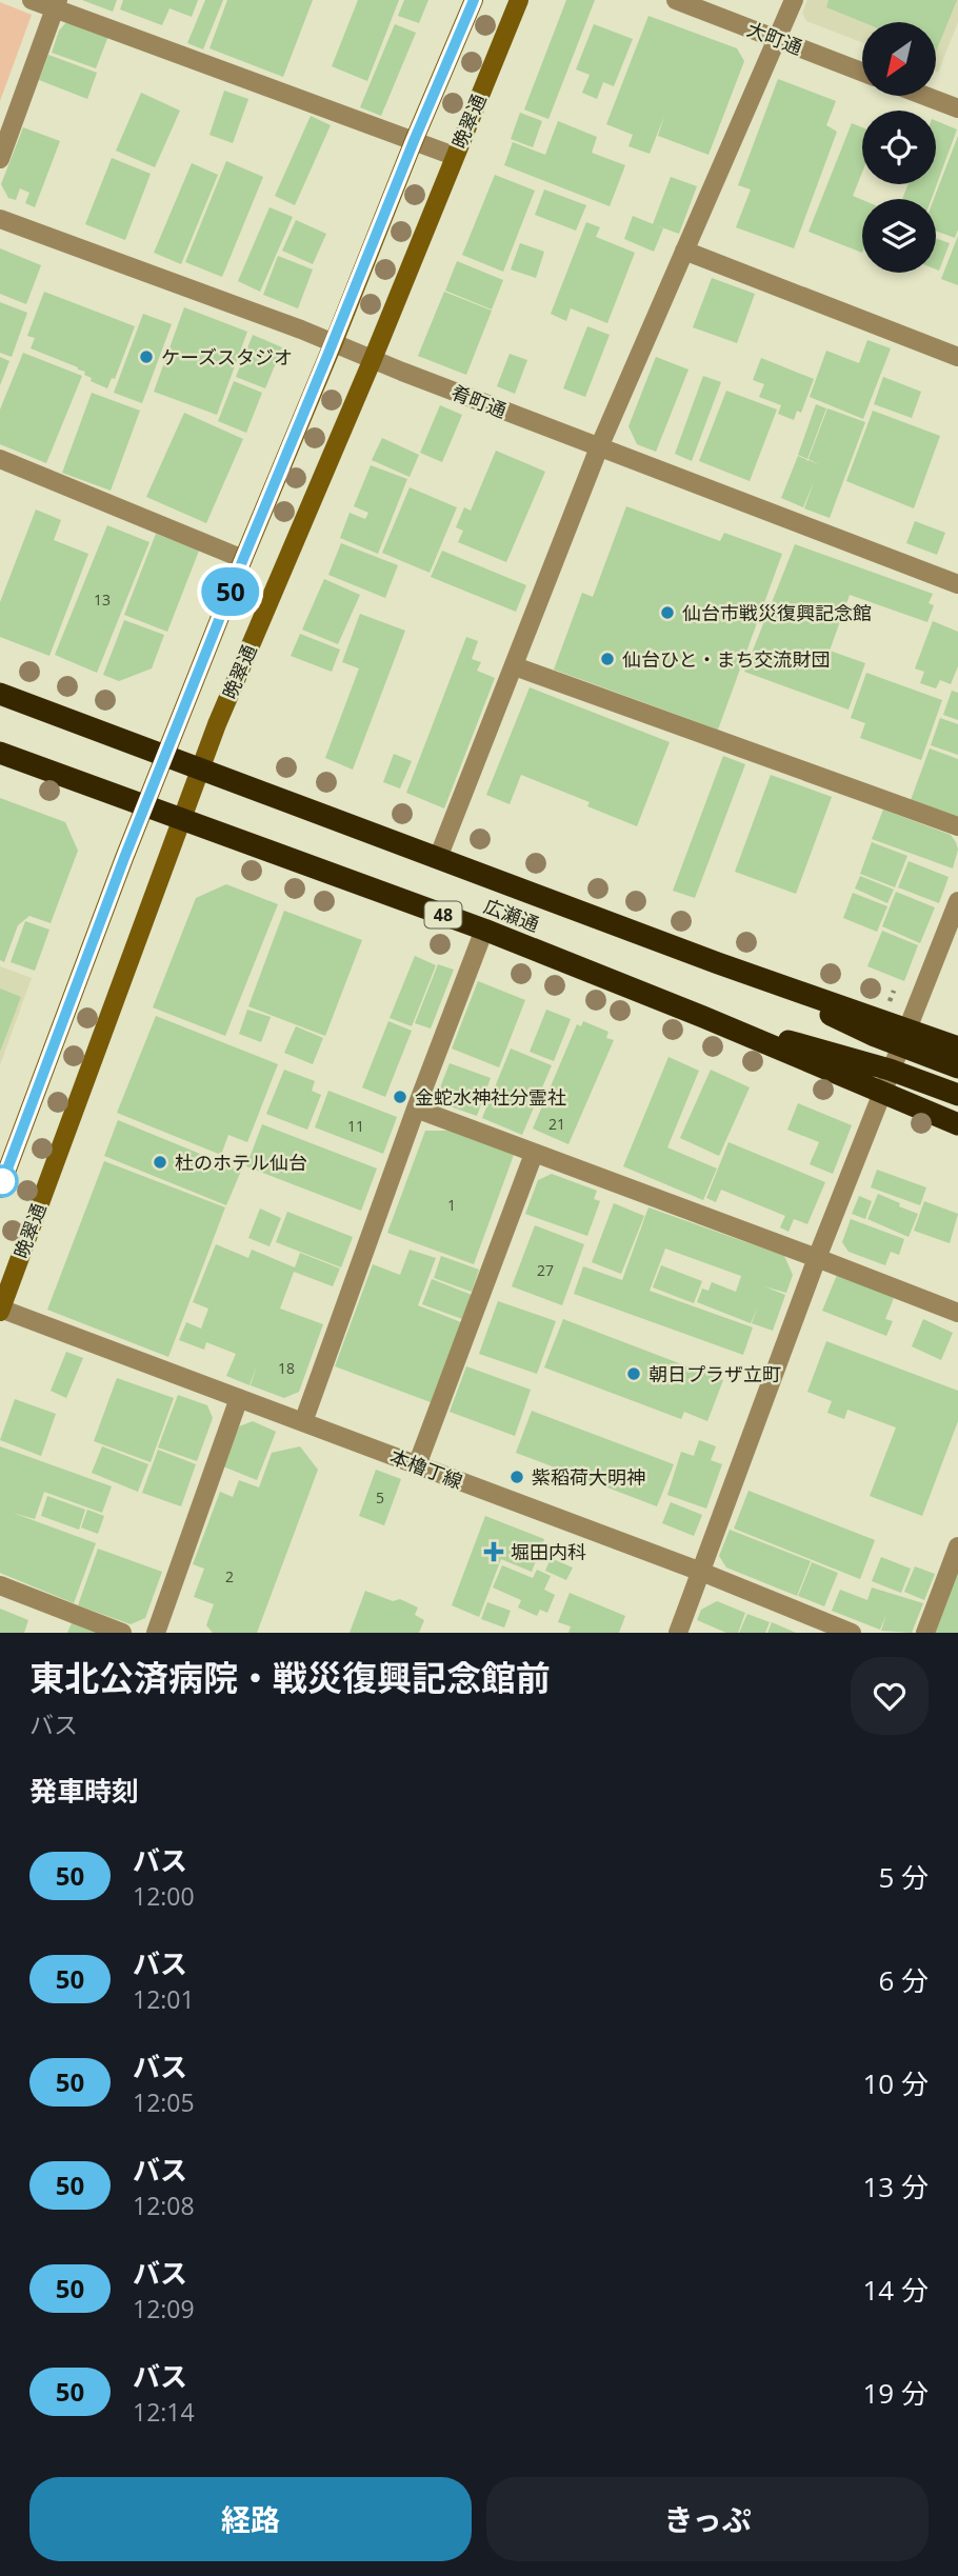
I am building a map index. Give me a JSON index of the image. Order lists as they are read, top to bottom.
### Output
{
  "streets": {
    "highway": ["48", "広瀬通"],
    "street": [
      "大町通",
      "晩翠通",
      "肴町通",
      "本櫓丁線"
    ]
  },
  "crossings": [
    ["晩翠通", "肴町通"],
    ["晩翠通", "広瀬通"],
    ["晩翠通", "本櫓丁線"],
    ["48", "広瀬通"]
  ],
  "places": {
    "other": [
      "ケーズスタジオ",
      "仙台市戦災復興記念館",
      "仙台ひと・まち交流財団",
      "金蛇水神社分霊社",
      "杜のホテル仙台",
      "朝日プラザ立町",
      "紫稻荷大明神"
    ],
    "health": ["堀田内科"]
  },
  "lines": ["bus line 50"],
  "house_numbers": [
    "13",
    "21",
    "11",
    "1",
    "27",
    "18",
    "5",
    "2"
  ],
  "north": "bottom left",
  "page": {
    "on_map": "50",
    "heading": [
      ["東北公済病院・戦災復興記念館前", "バス"],
      "発車時刻"
    ],
    "list": [
      {
        "mark": "50",
        "name": "バス",
        "note": "12:00",
        "value": "5 分"
      },
      {
        "mark": "50",
        "name": "バス",
        "note": "12:01",
        "value": "6 分"
      },
      {
        "mark": "50",
        "name": "バス",
        "note": "12:05",
        "value": "10 分"
      },
      {
        "mark": "50",
        "name": "バス",
        "note": "12:08",
        "value": "13 分"
      },
      {
        "mark": "50",
        "name": "バス",
        "note": "12:09",
        "value": "14 分"
      },
      {
        "mark": "50",
        "name": "バス",
        "note": "12:14",
        "value": "19 分"
      }
    ],
    "buttons": ["経路", "きっぷ"]
  }
}
